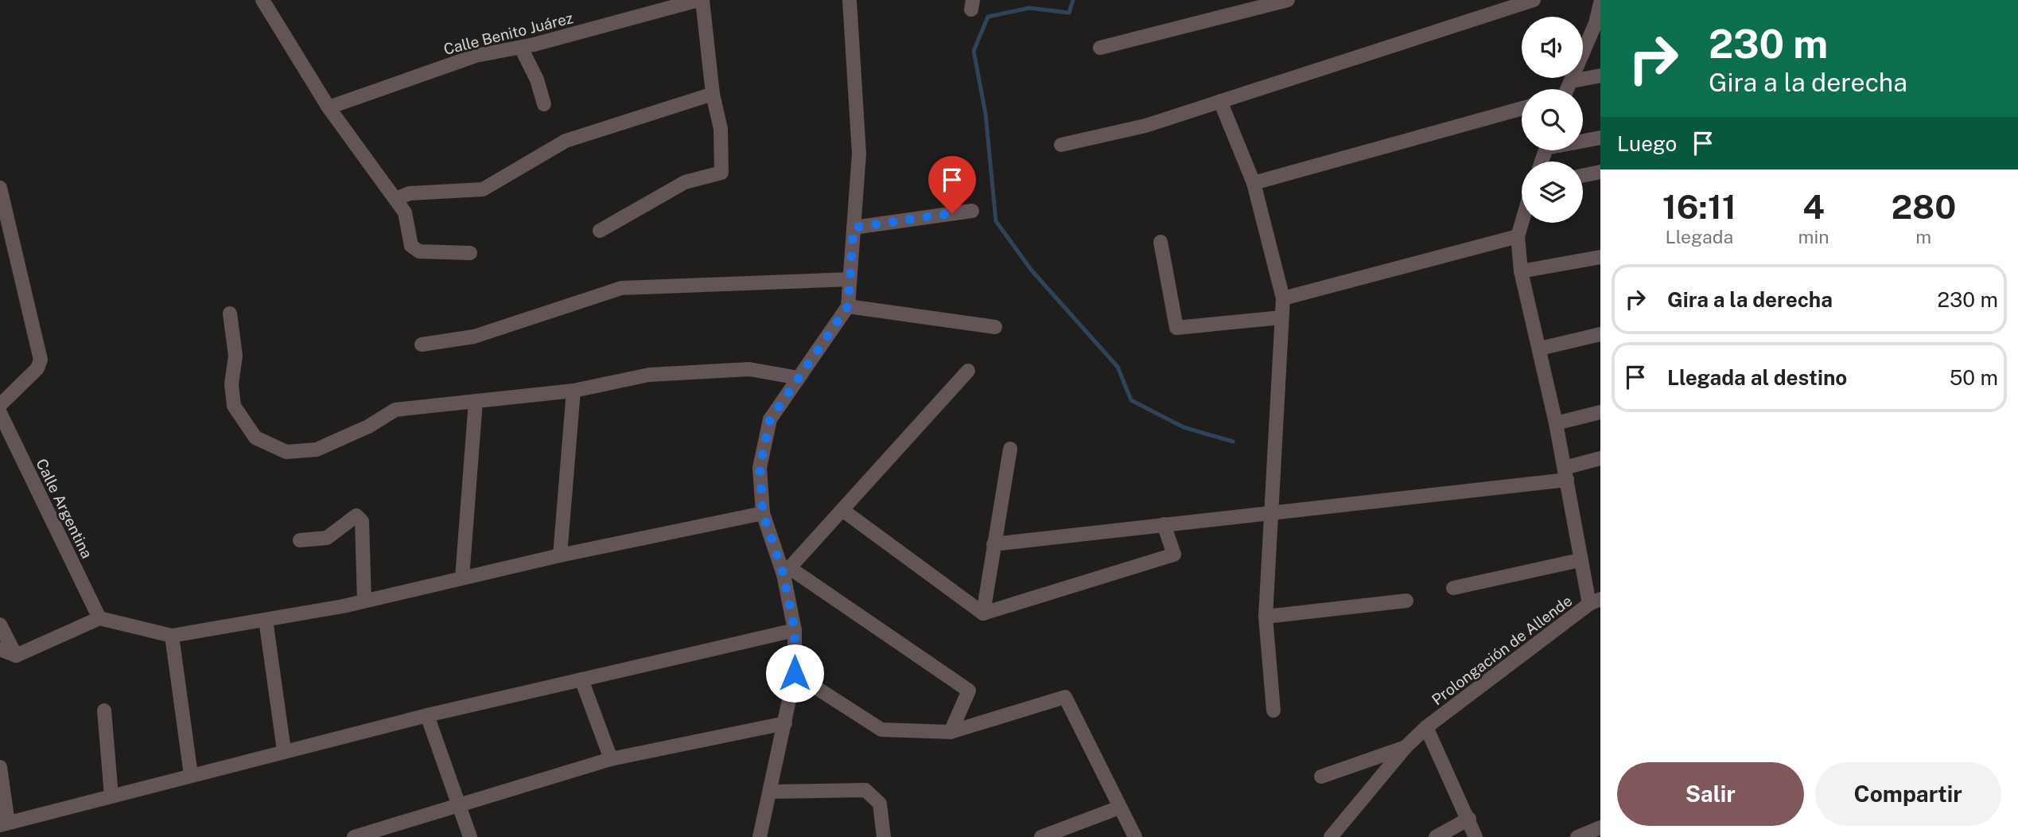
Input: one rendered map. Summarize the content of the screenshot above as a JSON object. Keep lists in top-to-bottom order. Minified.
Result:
{"streets":{"street":["Calle Benito Juárez","Calle Argentina","Prolongación de Allende"]},"page":{"turn":["230 m","Gira a la derecha"],"then":"Luego","eta":["16:11","Llegada","4","min","280","m"],"list":[{"name":"Gira a la derecha","value":"230 m"},{"name":"Llegada al destino","value":"50 m"}],"buttons":["Salir","Compartir"]}}
